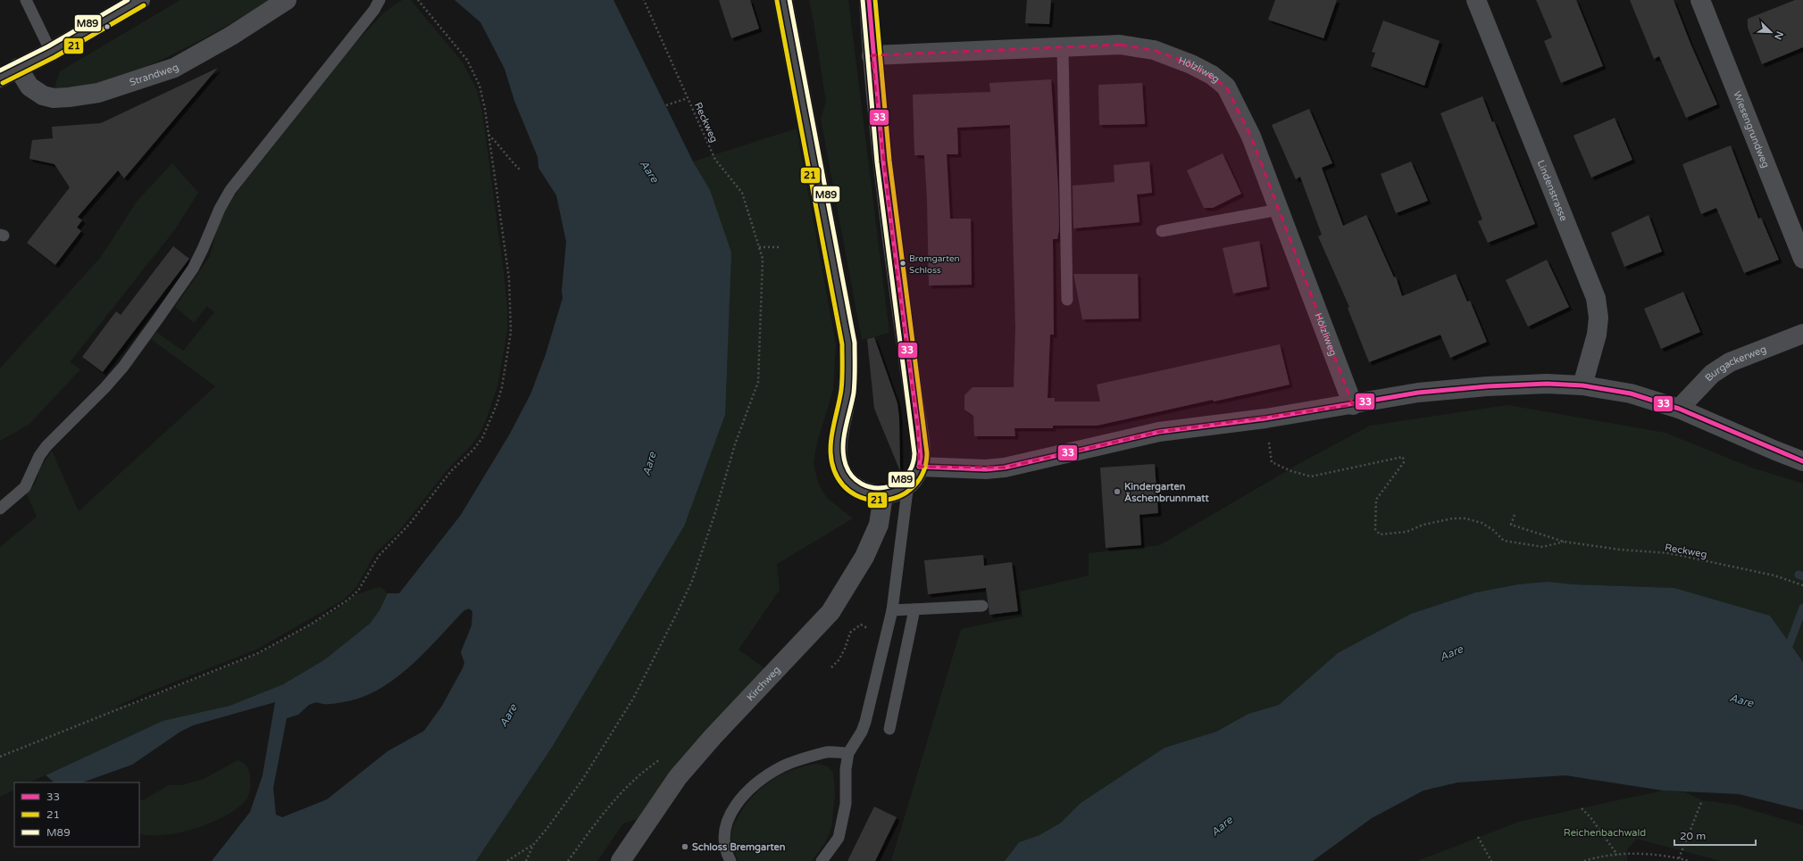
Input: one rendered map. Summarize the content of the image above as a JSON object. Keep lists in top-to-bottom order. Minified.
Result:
{"streets":{"street":["Hölzliweg","Strandweg","Wiesengrundweg","Lindenstrasse","Burgackerweg","Kirchweg"],"path":["Reckweg"]},"water":["Aare"],"parks":["Reichenbachwald"],"places":["Bremgarten Schloss","Kindergarten Äschenbrunnmatt","Schloss Bremgarten"],"lines":["transit line 33","transit line 21","transit line M89"],"legend":["33","21","M89"],"scale_bar":"20 m","north":"bottom right"}
